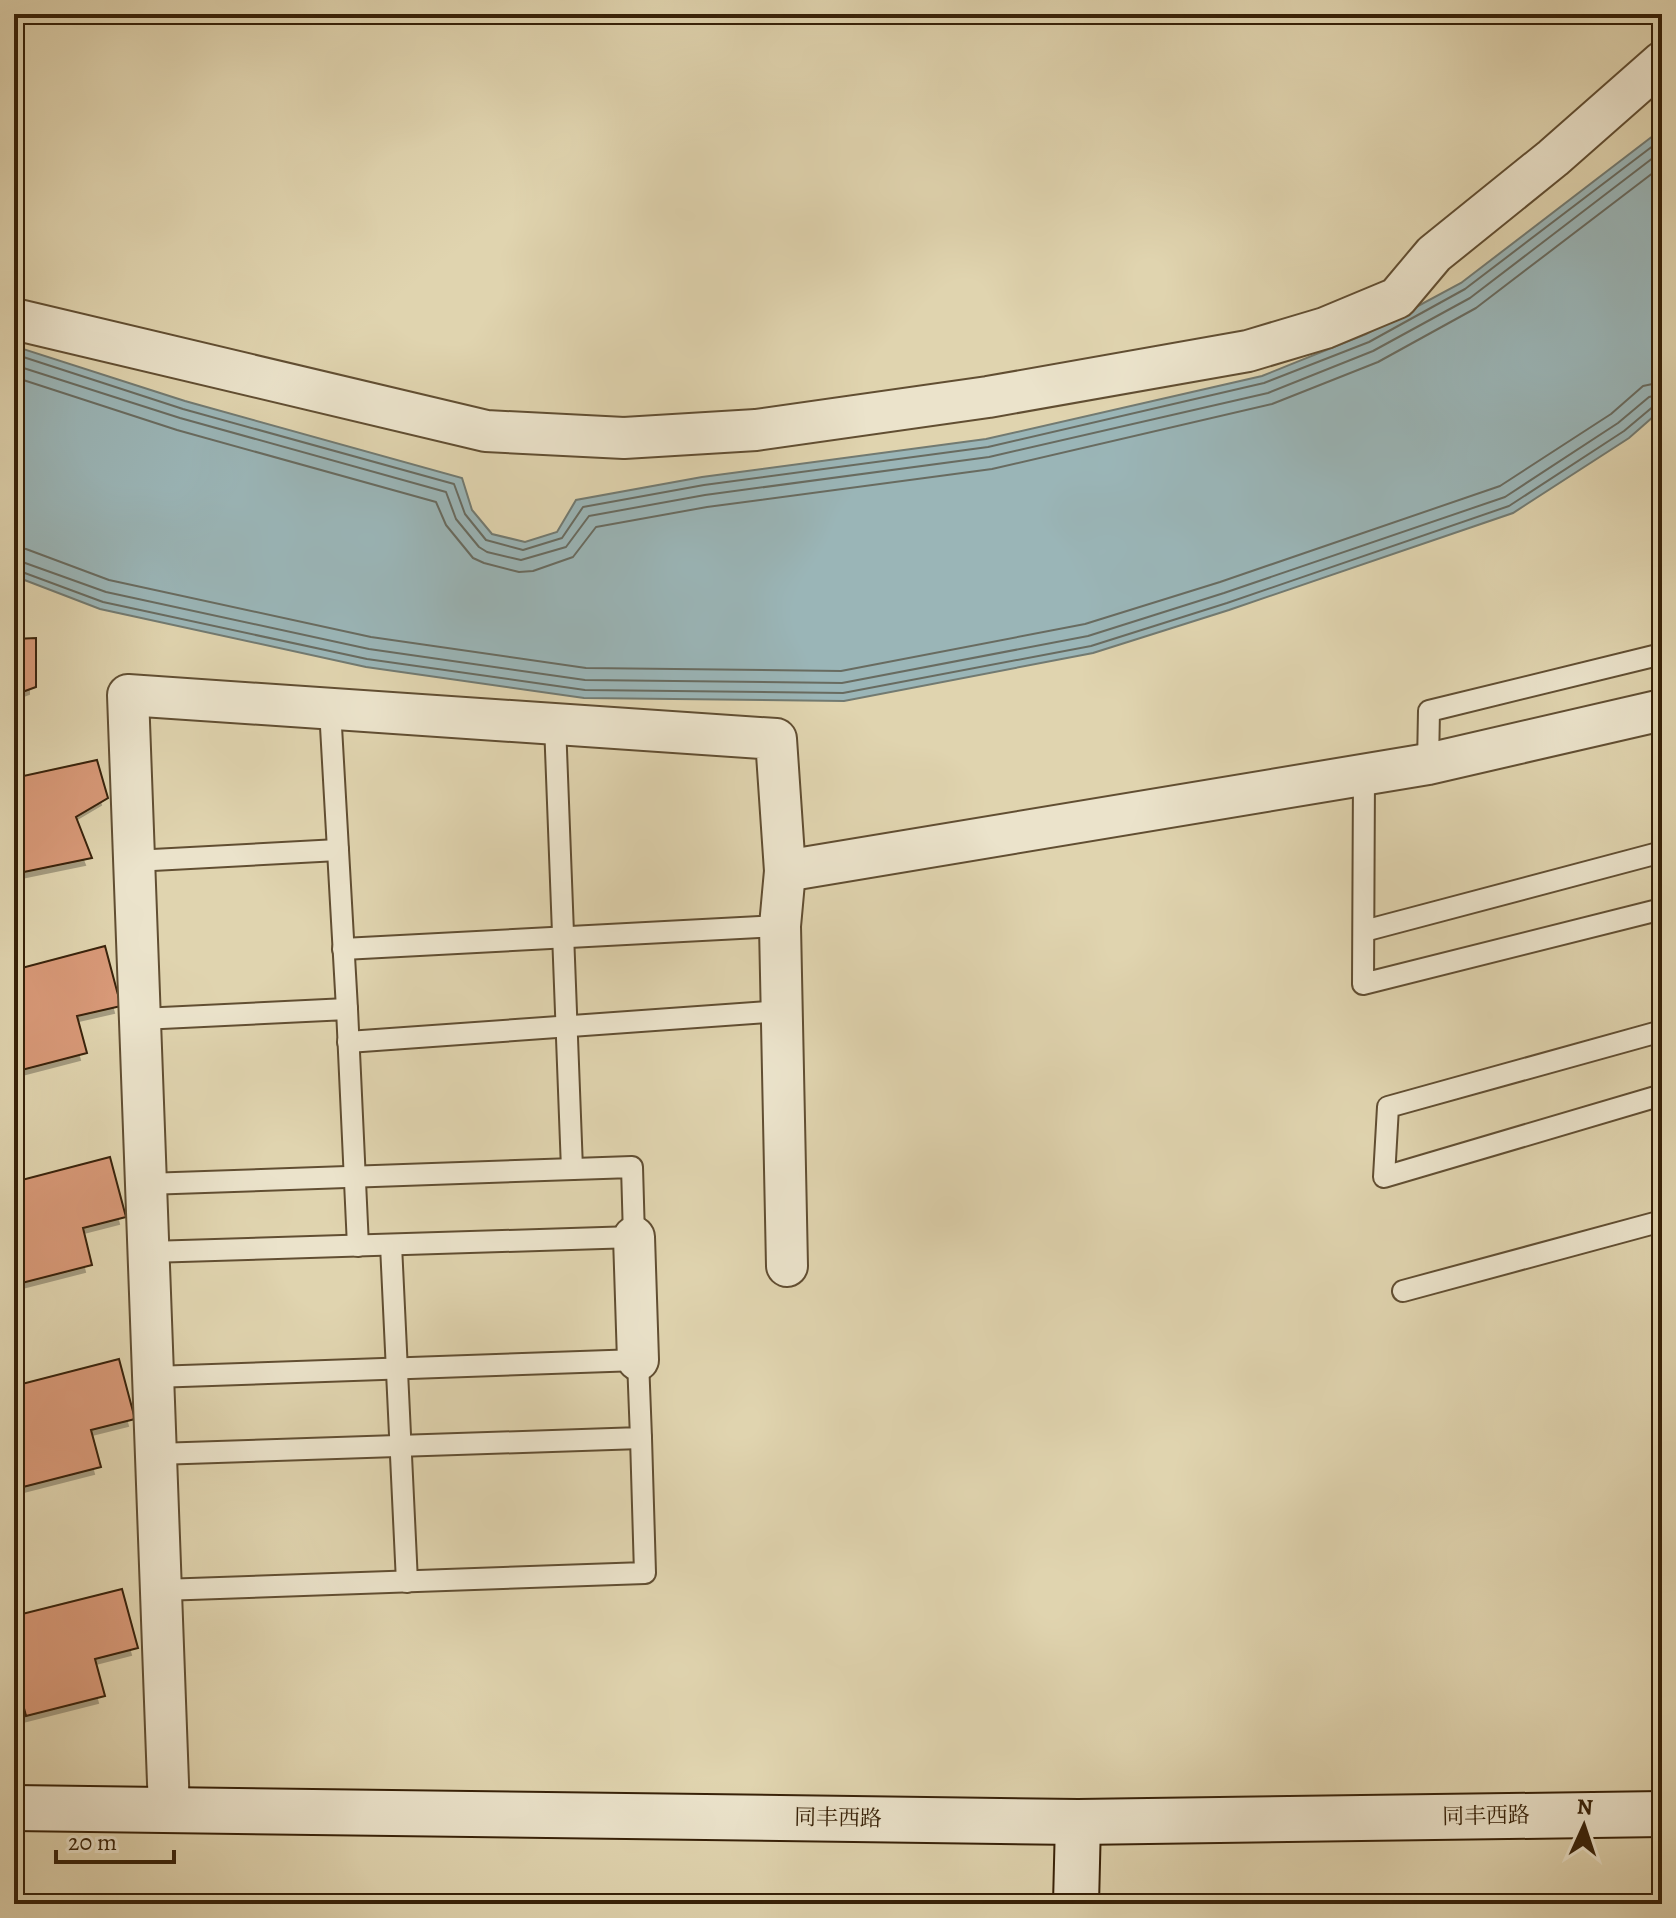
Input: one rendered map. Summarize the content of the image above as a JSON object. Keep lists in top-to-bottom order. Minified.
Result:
{"streets":{"street":["同丰西路"]},"scale_bar":"20 m","north":"top"}
